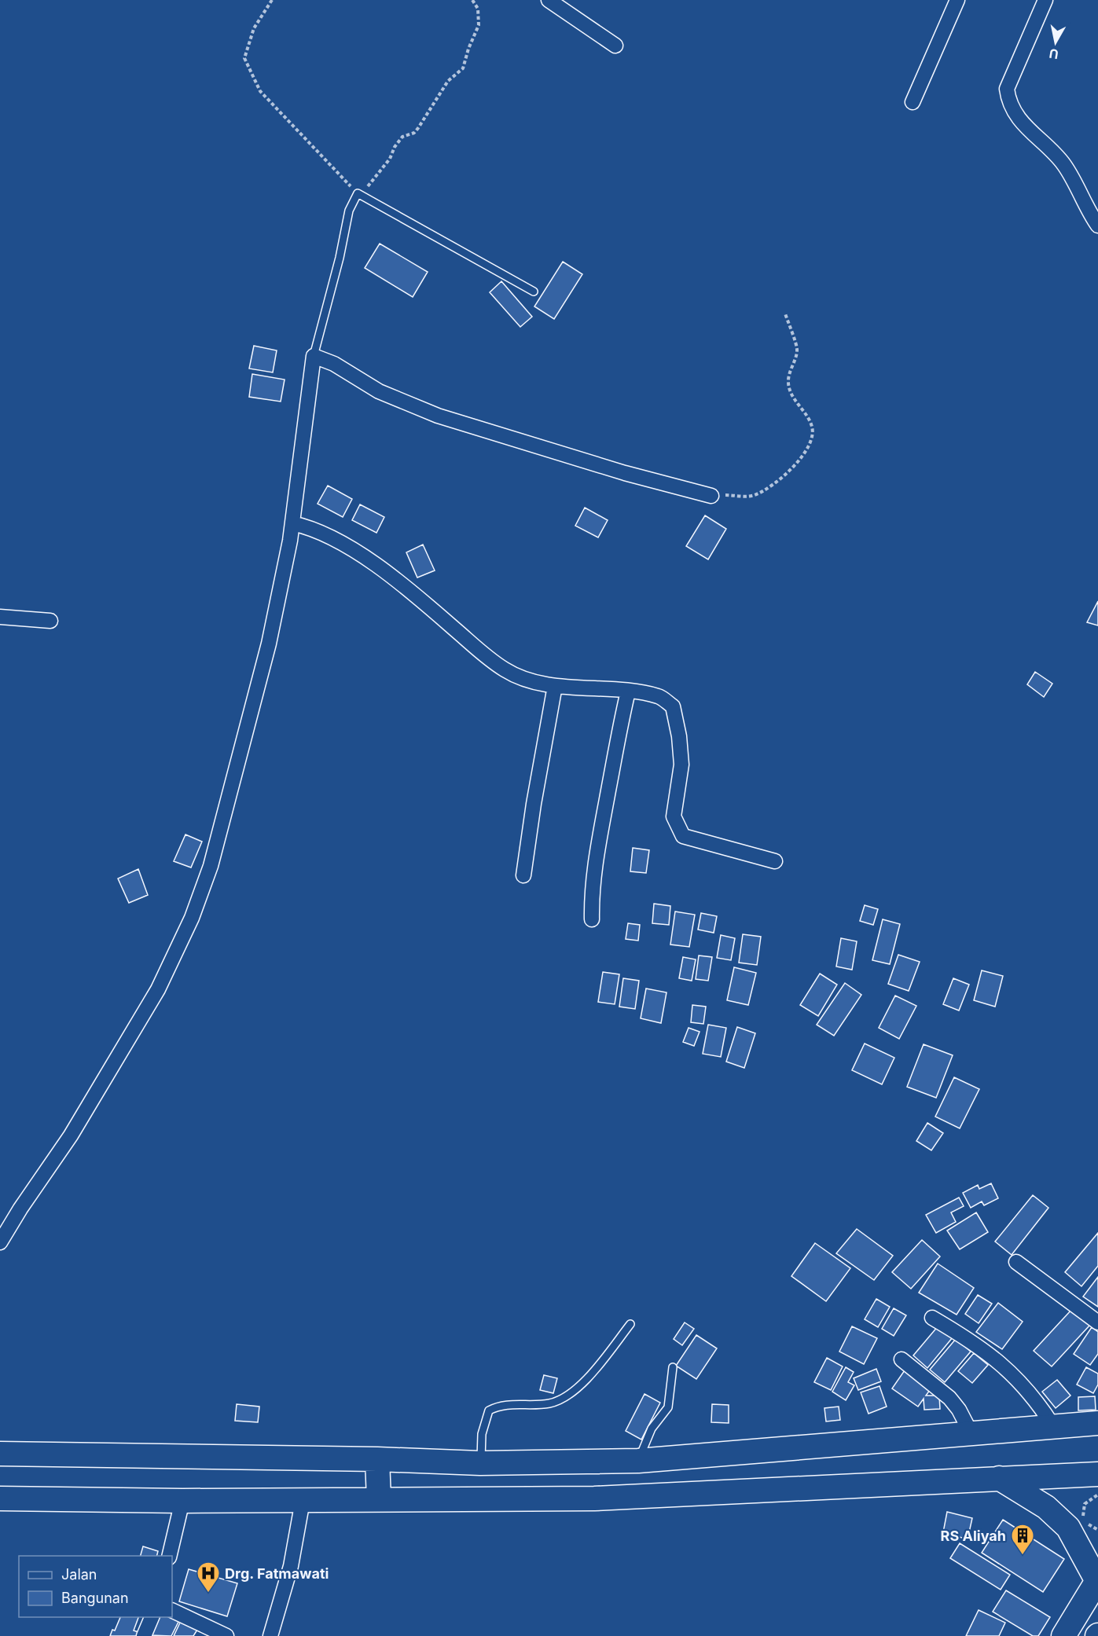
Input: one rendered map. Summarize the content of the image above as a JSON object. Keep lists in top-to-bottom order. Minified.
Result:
{"places":{"building":["RS Aliyah"],"hospital":["Drg. Fatmawati"]},"legend":["Jalan","Bangunan"],"north":"bottom"}
